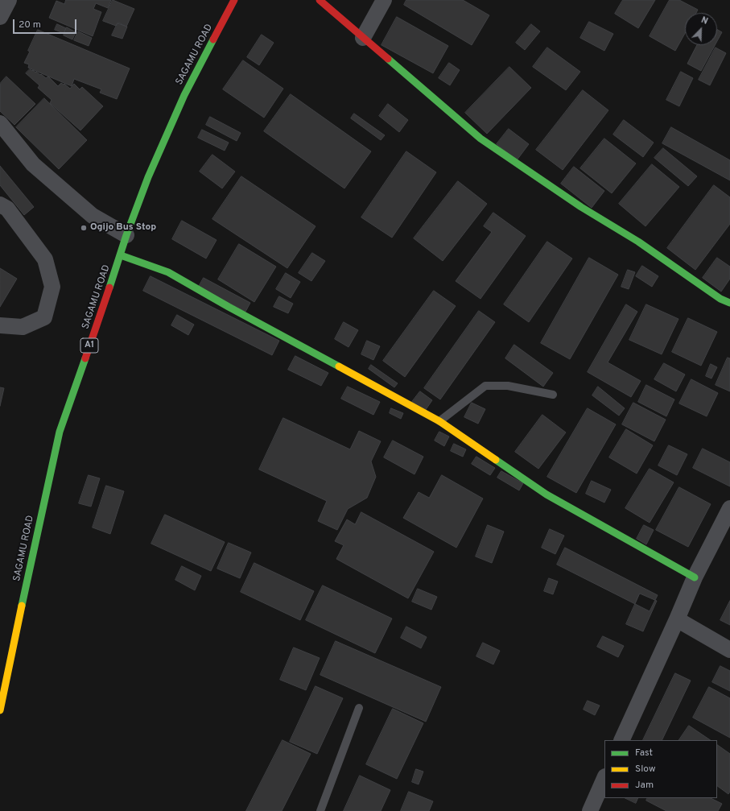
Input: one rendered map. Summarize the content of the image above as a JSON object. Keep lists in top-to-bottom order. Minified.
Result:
{"streets":{"main road":["SAGAMU ROAD","A1"]},"places":["Ogijo Bus Stop"],"legend":["Fast","Slow","Jam"],"scale_bar":"20 m","north":"top right"}
